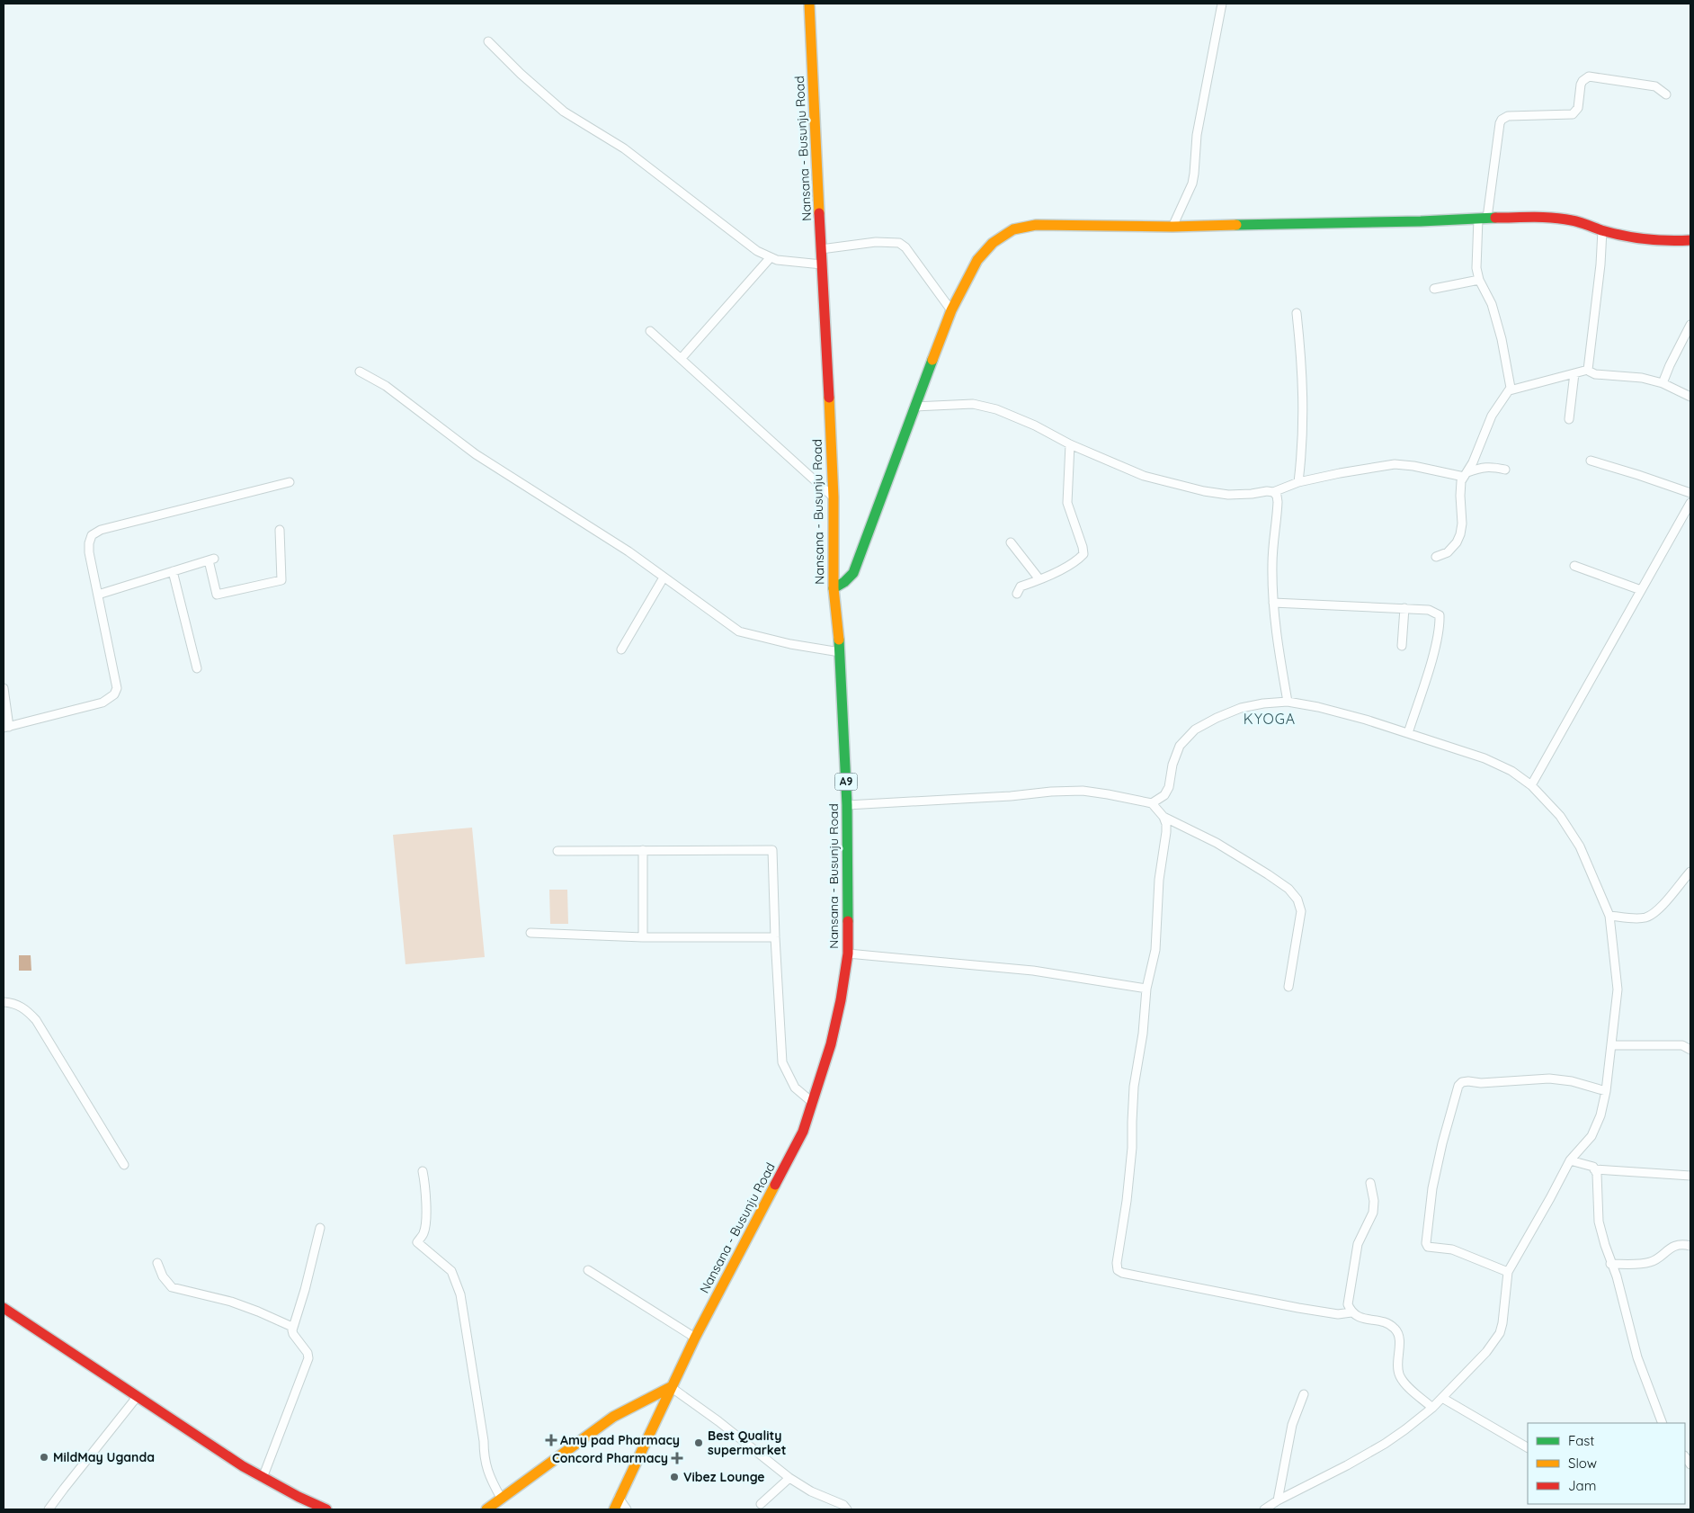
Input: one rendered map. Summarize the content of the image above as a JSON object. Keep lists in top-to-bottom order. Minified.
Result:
{"streets":{"street":["Nansana - Busunju Road","A9"]},"districts":["KYOGA"],"places":{"health":["Amy pad Pharmacy","Concord Pharmacy"],"other":["Best Quality supermarket","MildMay Uganda","Vibez Lounge"]},"legend":["Fast","Slow","Jam"]}
